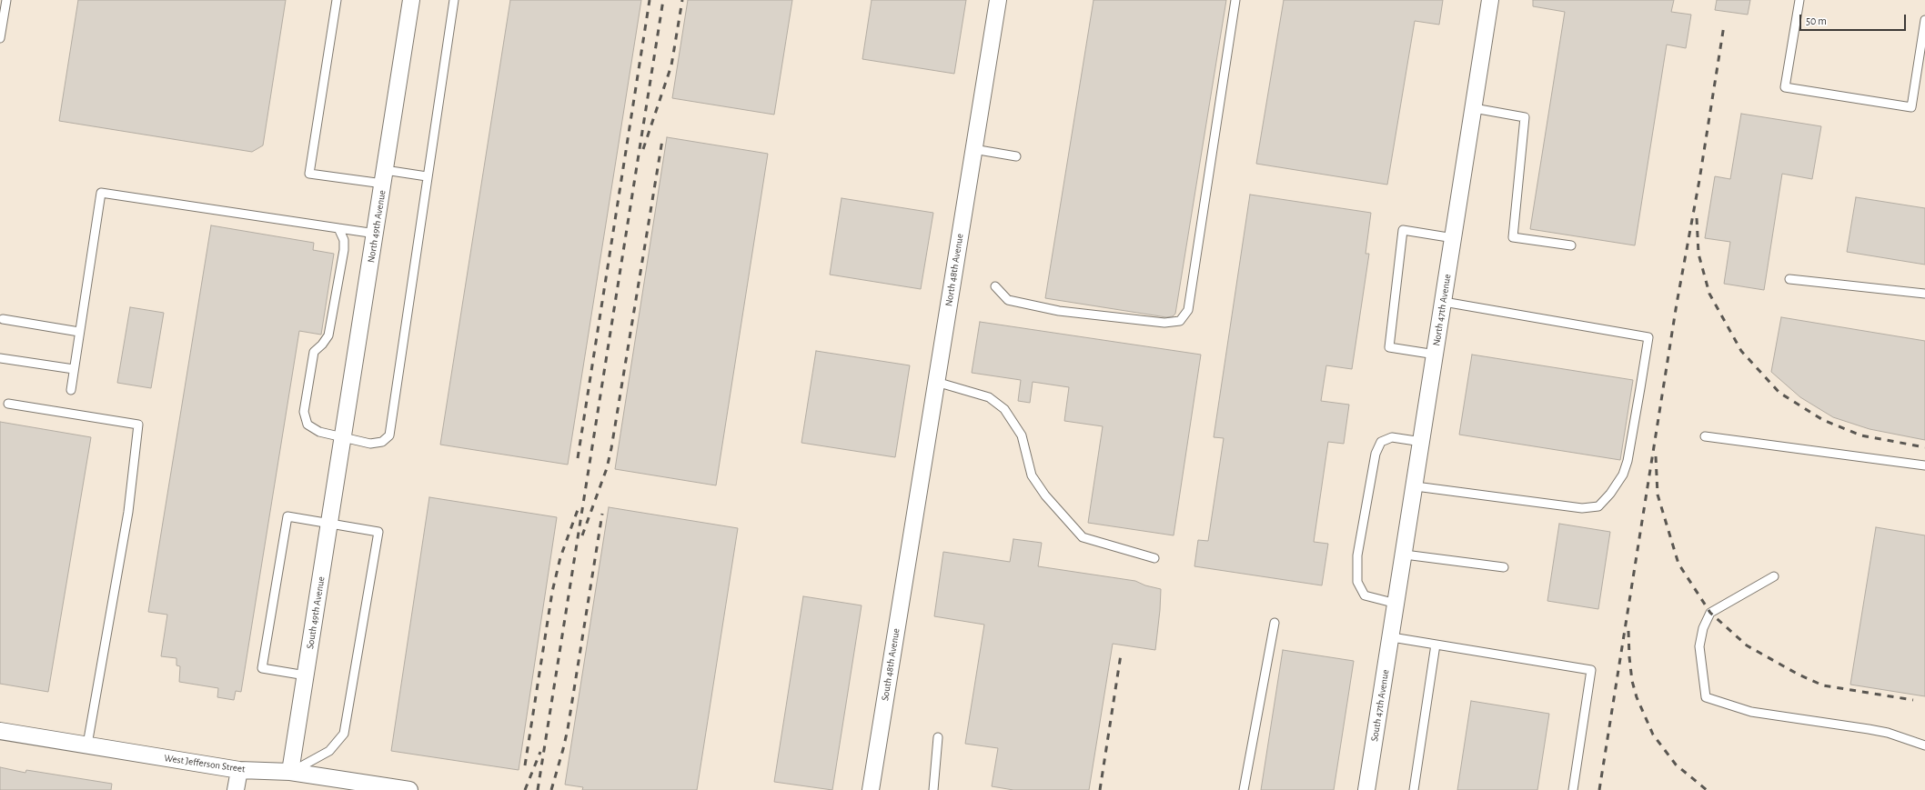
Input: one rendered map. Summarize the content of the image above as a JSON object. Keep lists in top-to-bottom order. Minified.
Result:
{"streets":{"street":["North 49th Avenue","North 48th Avenue","North 47th Avenue","South 49th Avenue","South 48th Avenue","South 47th Avenue","West Jefferson Street"]},"crossings":[["North 49th Avenue","South 49th Avenue"],["North 48th Avenue","South 48th Avenue"],["North 47th Avenue","South 47th Avenue"],["South 49th Avenue","West Jefferson Street"]],"scale_bar":"50 m"}
